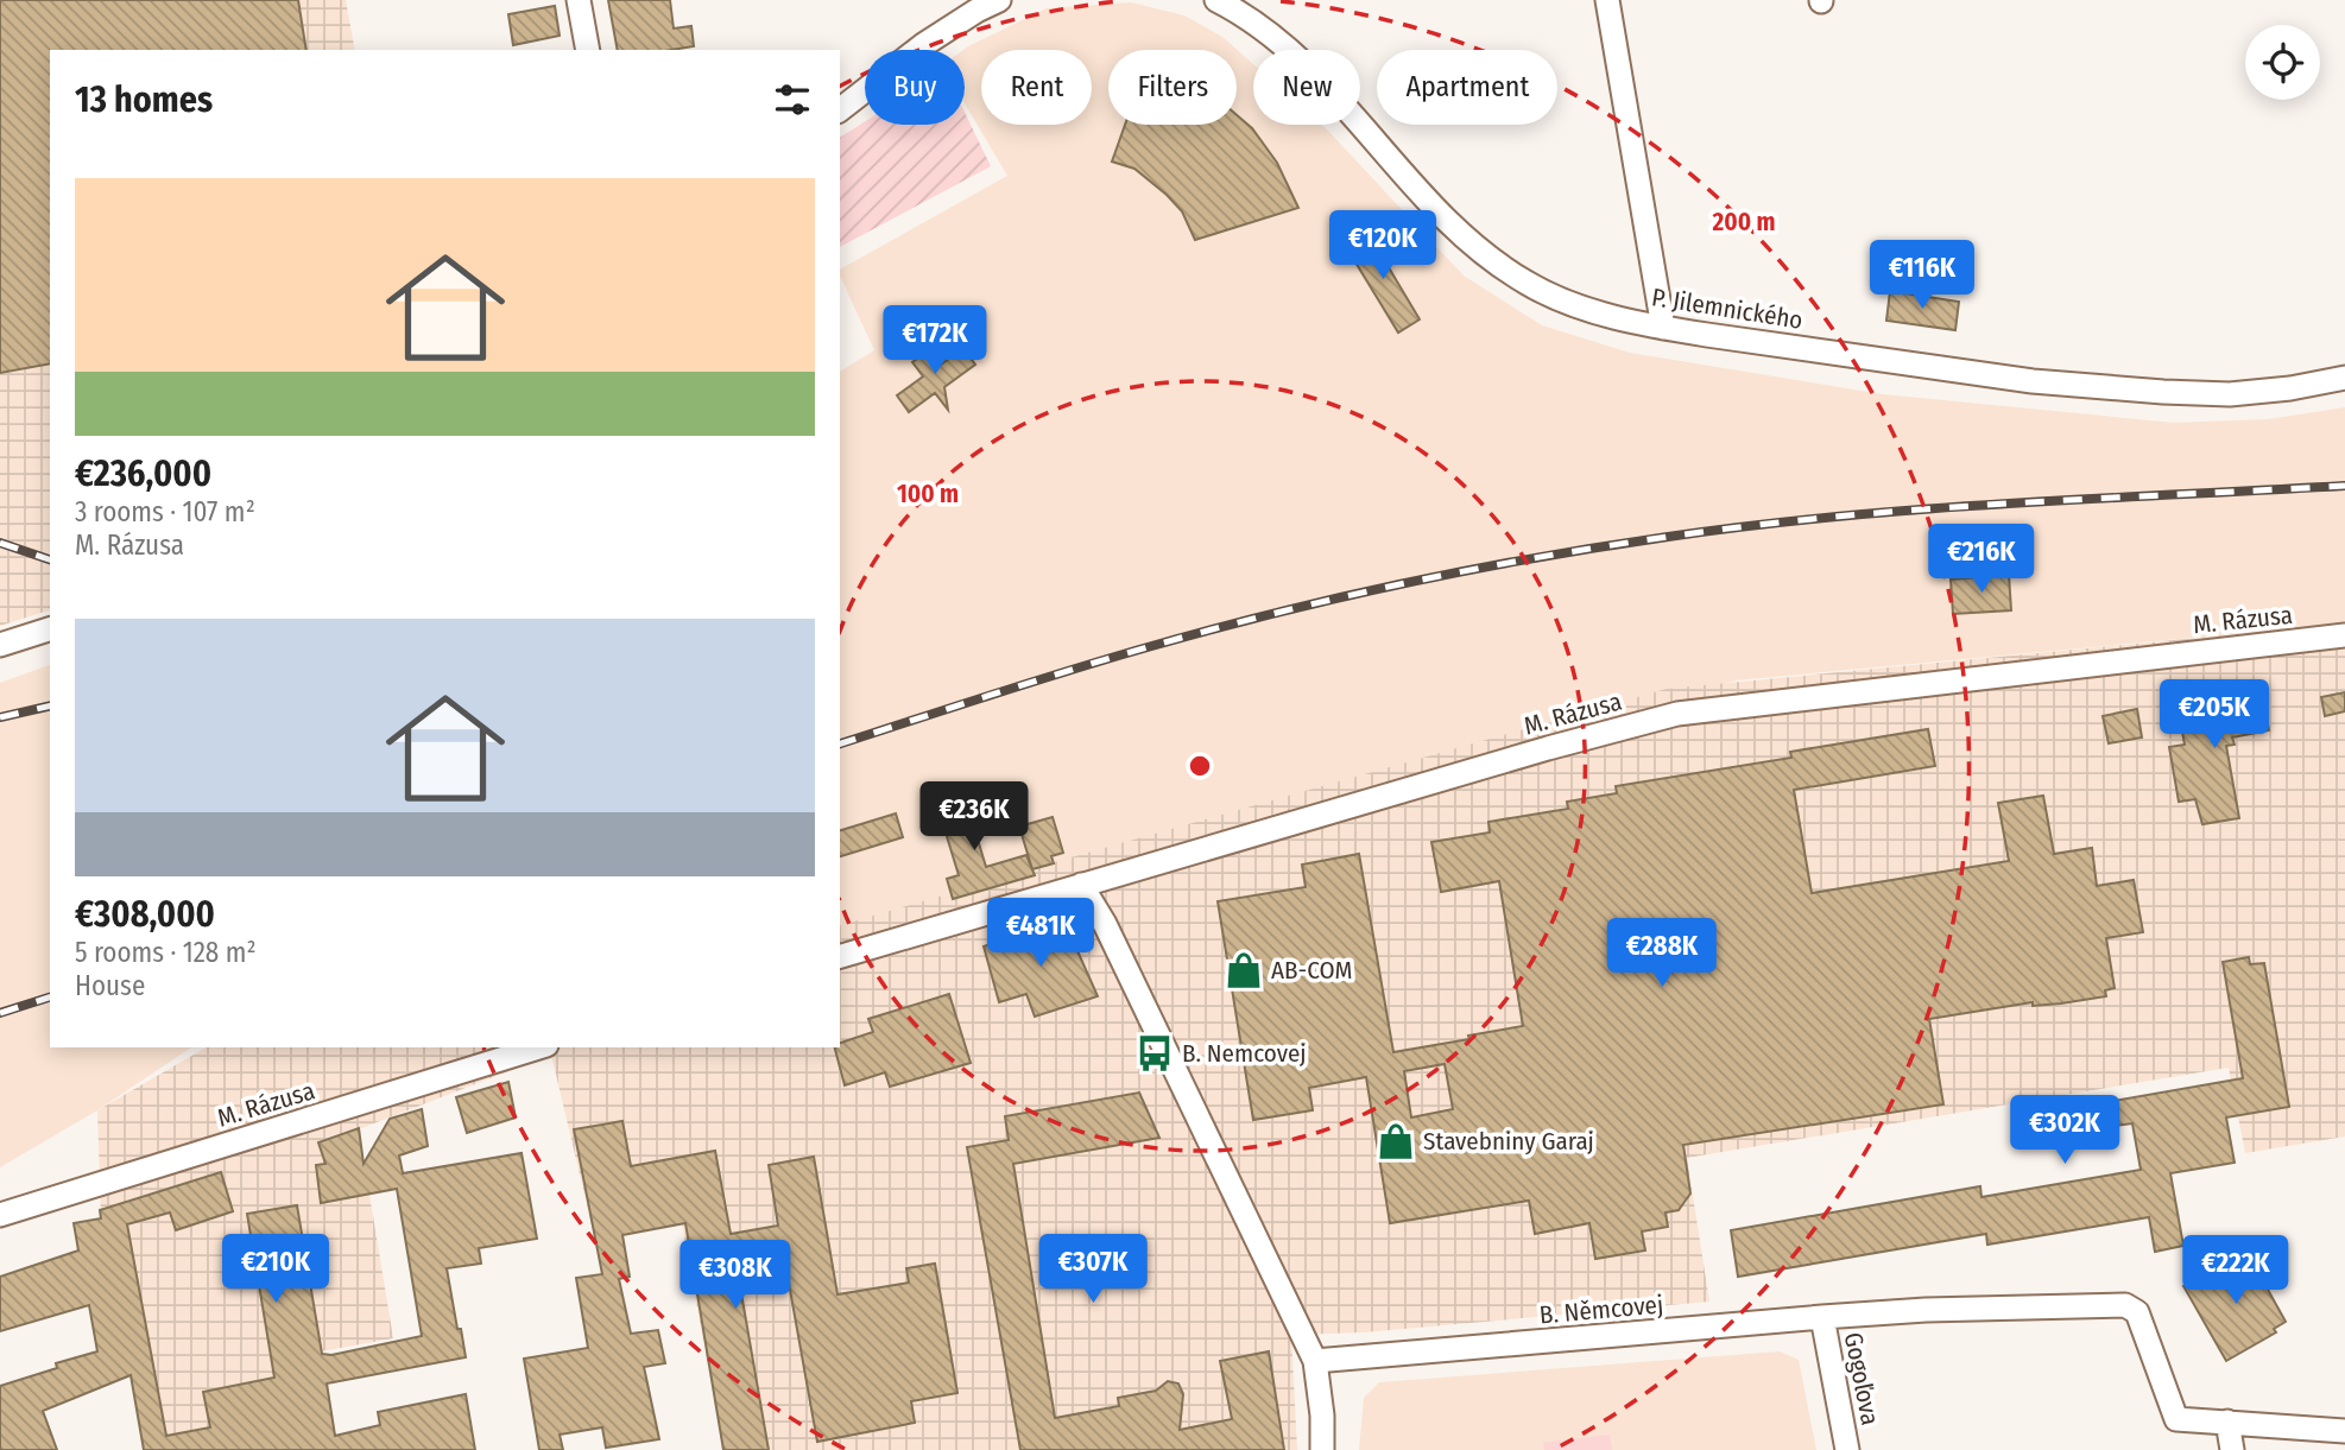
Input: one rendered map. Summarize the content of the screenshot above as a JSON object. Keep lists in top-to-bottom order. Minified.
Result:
{"streets":{"street":["P. Jilemnického","M. Rázusa","B. Němcovej","Gogoľova"]},"crossings":[["B. Němcovej","Gogoľova"]],"places":{"shop":["AB-COM","Stavebniny Garaj"],"bus stop":["B. Nemcovej"]},"page":{"chip":["Buy","Rent","Filters","New","Apartment"],"heading":"13 homes","list":[{"name":"€236,000","note":"3 rooms · 107 m² · M. Rázusa"},{"name":"€308,000","note":"5 rooms · 128 m² · House"}],"price":["€120K","€116K","€172K","€216K","€205K","€236K","€481K","€288K","€302K","€210K","€307K","€222K","€308K"]},"rings":["200 m","100 m"]}
